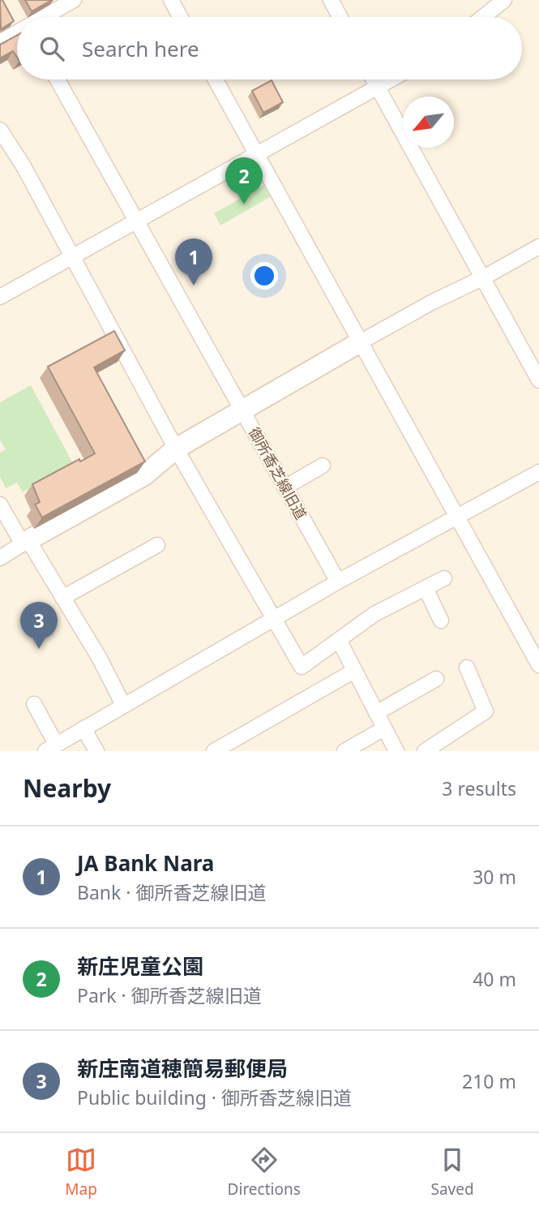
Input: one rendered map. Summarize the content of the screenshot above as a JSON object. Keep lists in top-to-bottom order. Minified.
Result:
{"streets":{"street":["御所香芝線旧道"]},"north":"bottom left","page":{"search":"Search here","pins":["2","1","3"],"heading":["Nearby","3 results"],"list":[{"mark":"1","name":"JA Bank Nara","note":"Bank · 御所香芝線旧道","value":"30 m"},{"mark":"2","name":"新庄児童公園","note":"Park · 御所香芝線旧道","value":"40 m"},{"mark":"3","name":"新庄南道穂簡易郵便局","note":"Public building · 御所香芝線旧道","value":"210 m"}],"nav":["Map","Directions","Saved"]}}
